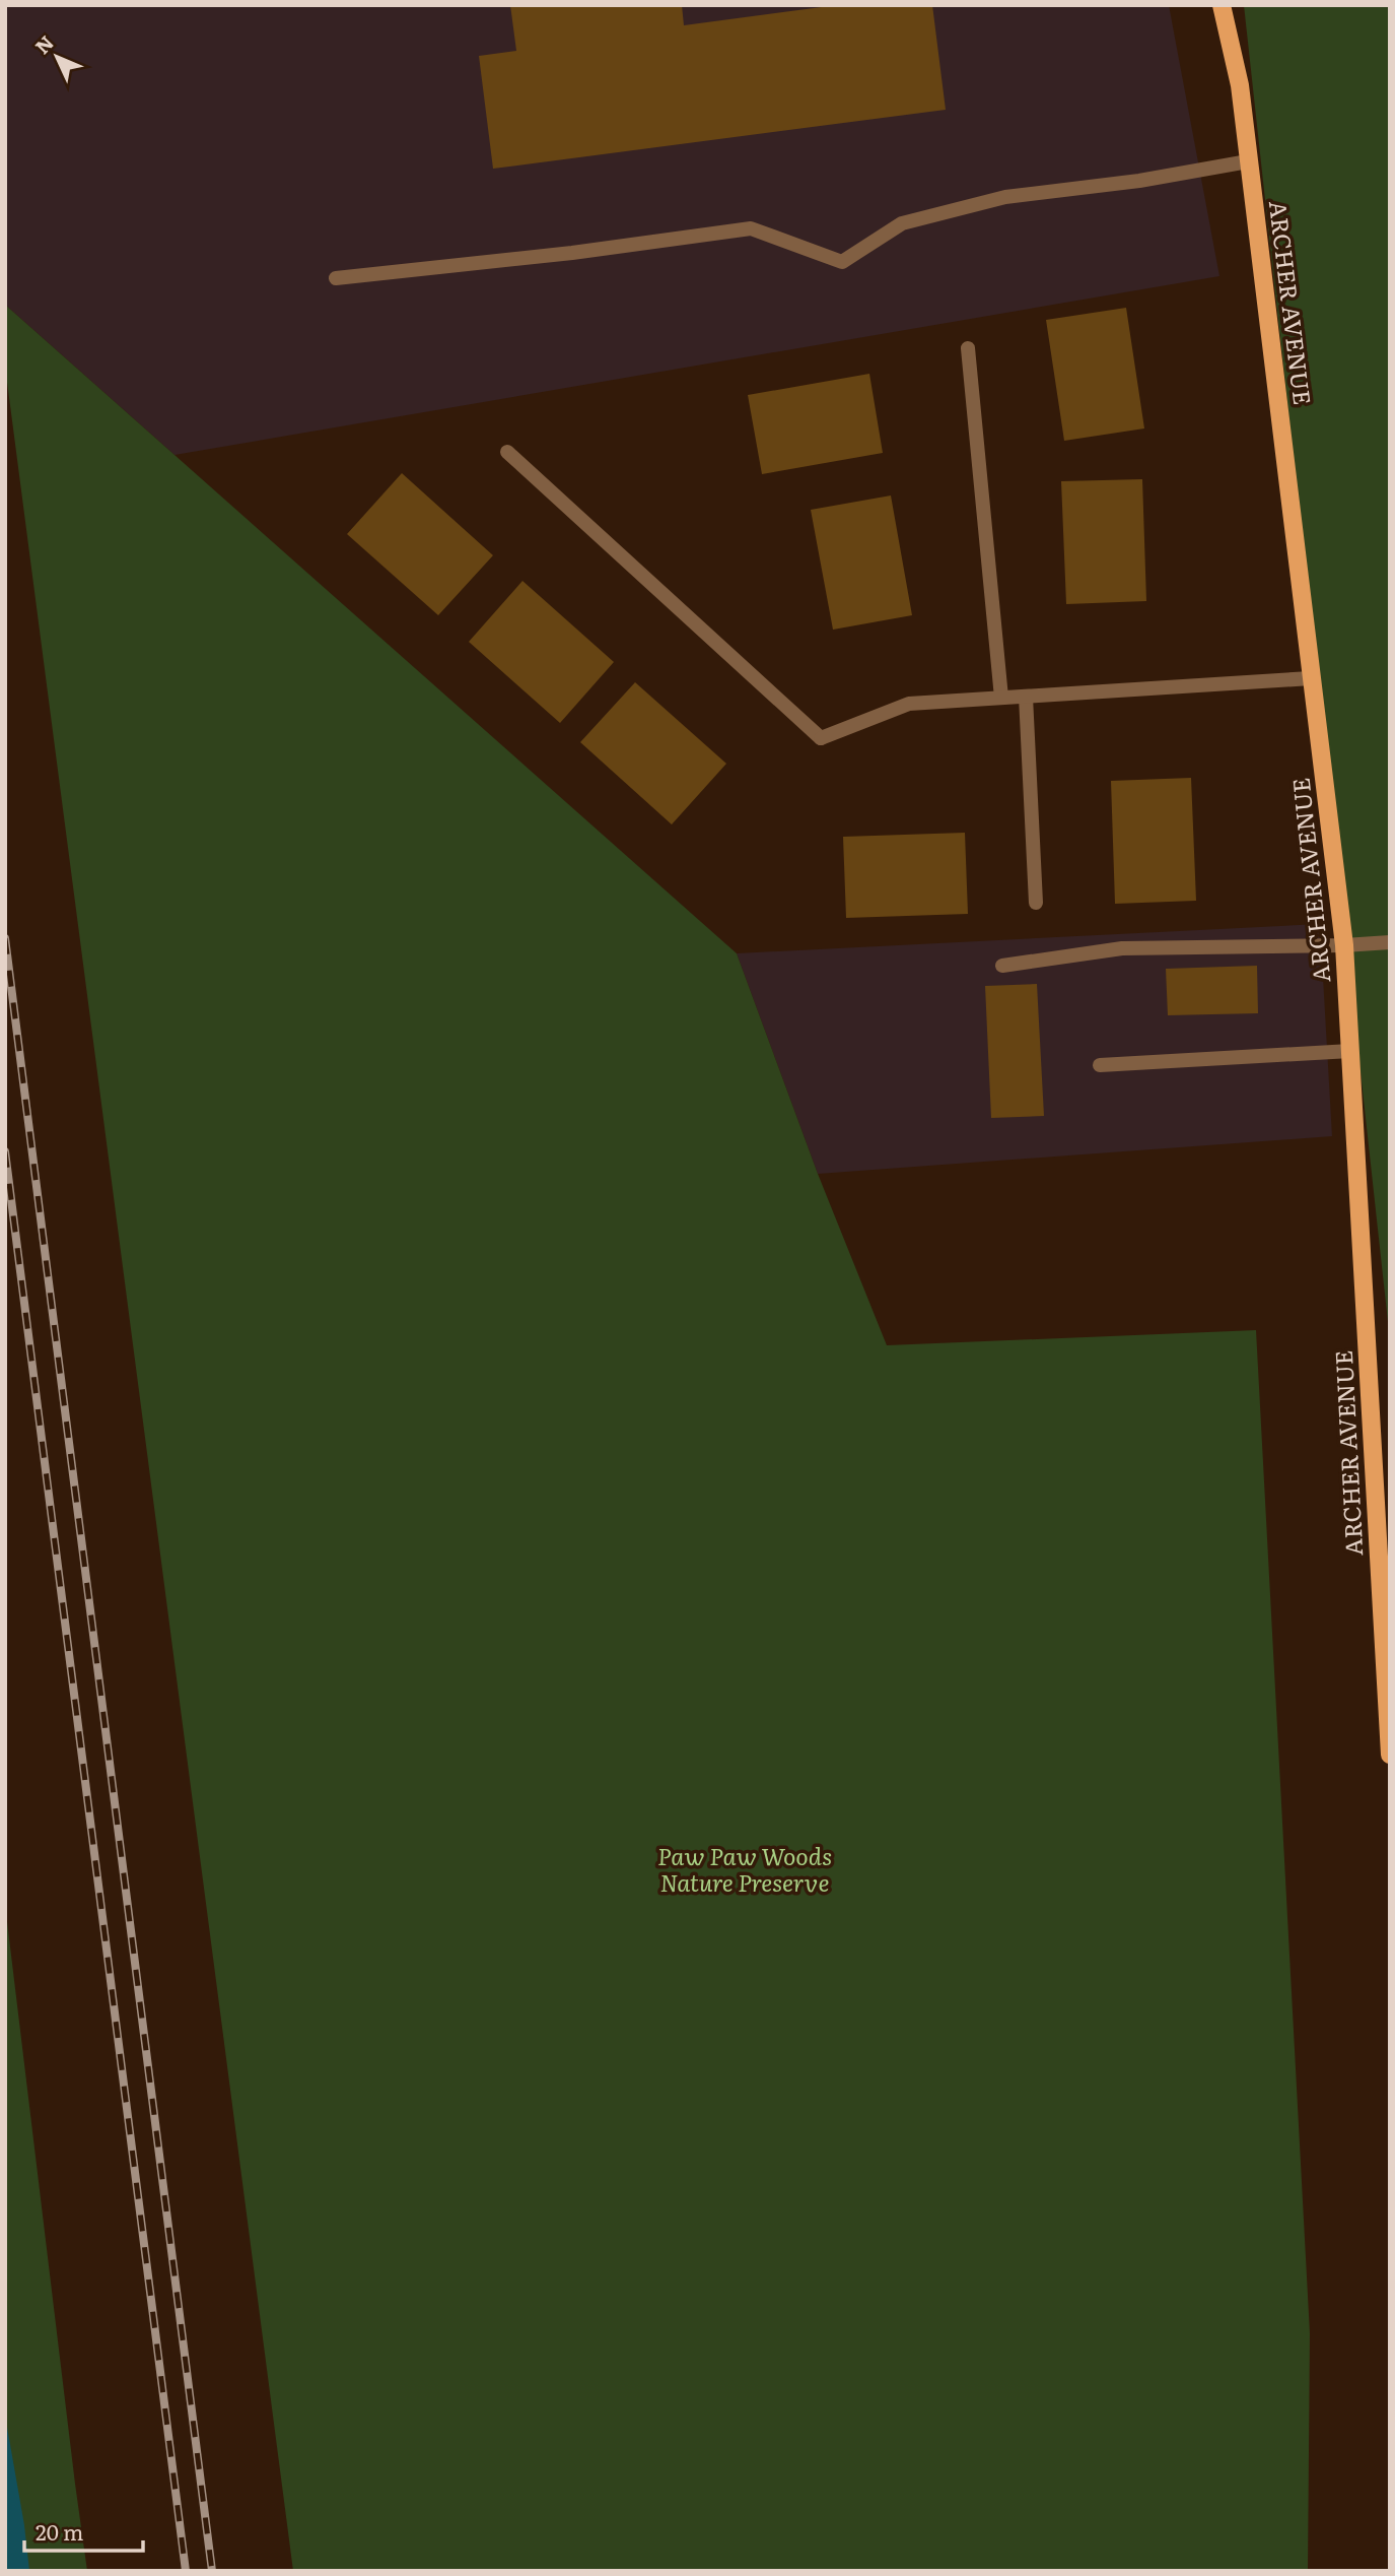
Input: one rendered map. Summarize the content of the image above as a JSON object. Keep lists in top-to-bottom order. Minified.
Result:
{"streets":{"main road":["ARCHER AVENUE"]},"parks":["Paw Paw Woods Nature Preserve"],"scale_bar":"20 m","north":"top left"}
